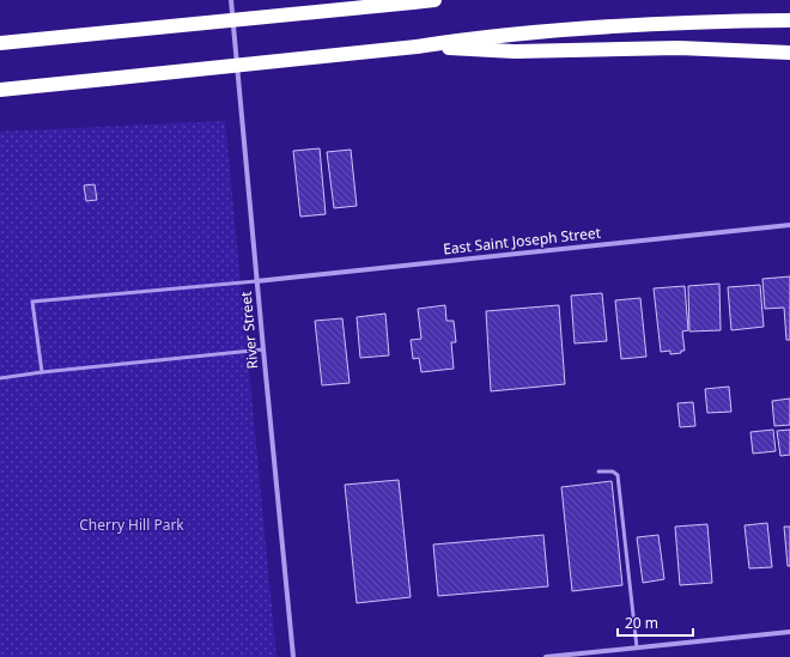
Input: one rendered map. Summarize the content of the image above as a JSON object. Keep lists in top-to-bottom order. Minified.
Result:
{"streets":{"street":["East Saint Joseph Street","River Street"]},"crossings":[["East Saint Joseph Street","River Street"]],"parks":["Cherry Hill Park"],"scale_bar":"20 m"}
